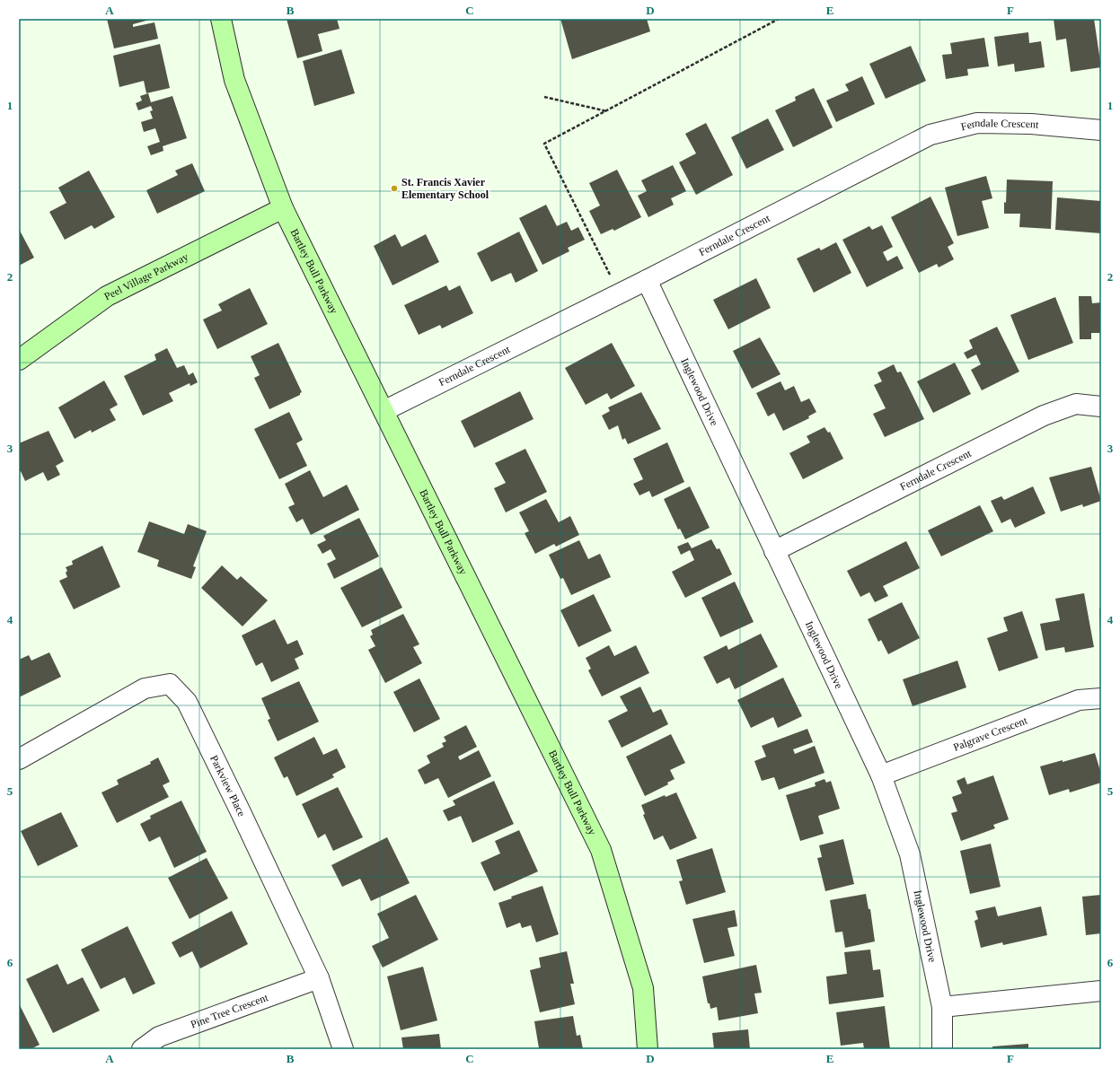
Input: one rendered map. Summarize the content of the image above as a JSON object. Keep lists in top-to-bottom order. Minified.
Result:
{"streets":{"street":["Ferndale Crescent","Bartley Bull Parkway","Peel Village Parkway","Inglewood Drive","Palgrave Crescent","Parkview Place","Pine Tree Crescent"]},"crossings":[["Ferndale Crescent","Bartley Bull Parkway"],["Ferndale Crescent","Inglewood Drive"],["Bartley Bull Parkway","Peel Village Parkway"],["Inglewood Drive","Palgrave Crescent"],["Parkview Place","Pine Tree Crescent"]],"places":["St. Francis Xavier Elementary School"],"grid":{"columns":["A","B","C","D","E","F"],"rows":["1","2","3","4","5","6"]}}
